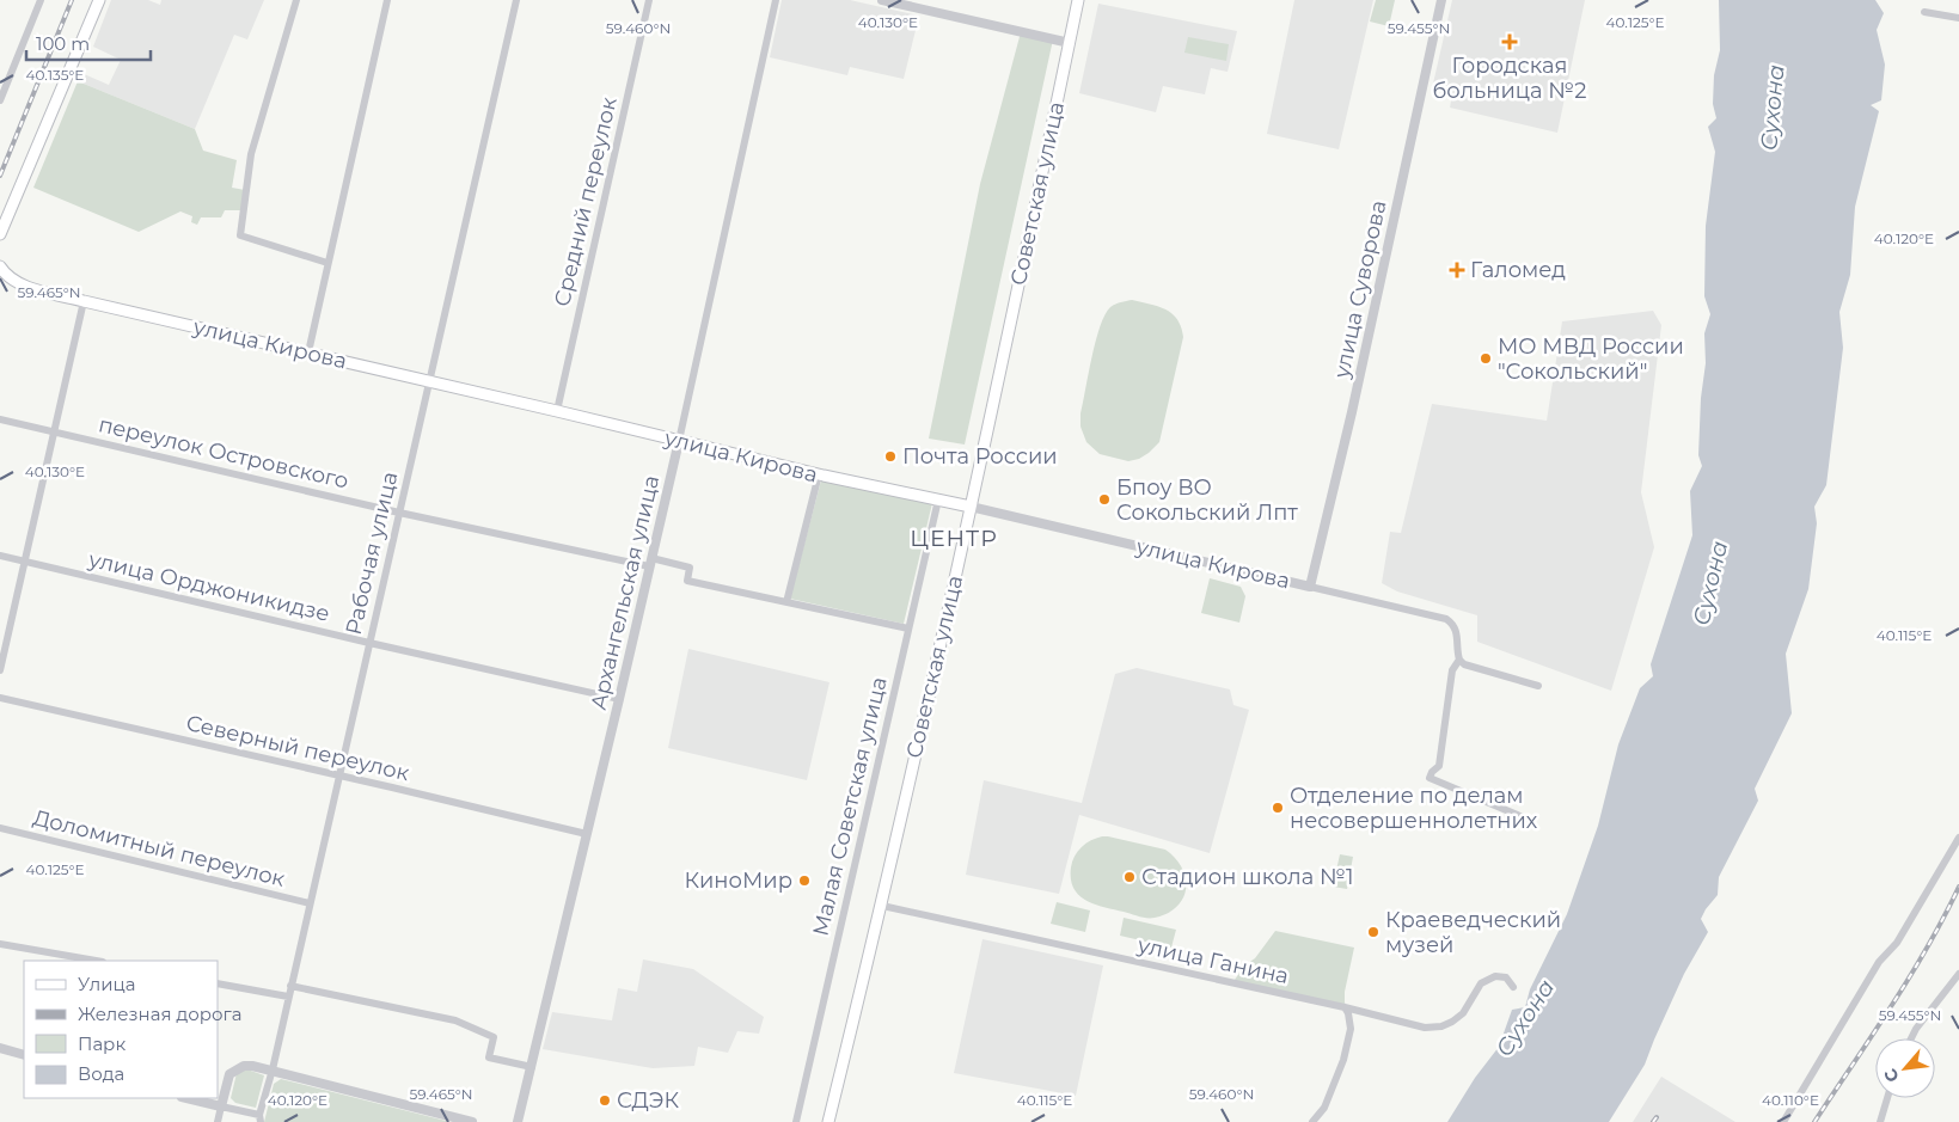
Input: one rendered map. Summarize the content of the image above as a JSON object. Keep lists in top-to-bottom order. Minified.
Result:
{"streets":{"main road":["Советская улица","улица Кирова"],"street":["Средний переулок","улица Суворова","переулок Островского","Рабочая улица","улица Орджоникидзе","Архангельская улица","Северный переулок","Малая Советская улица","Доломитный переулок","улица Ганина"]},"crossings":[["Советская улица","улица Кирова"],["Советская улица","улица Ганина"],["Средний переулок","улица Кирова"],["улица Суворова","улица Кирова"],["улица Кирова","Рабочая улица"],["улица Кирова","Архангельская улица"],["улица Кирова","Малая Советская улица"],["переулок Островского","Рабочая улица"],["переулок Островского","Архангельская улица"],["переулок Островского","Малая Советская улица"],["Рабочая улица","улица Орджоникидзе"],["Рабочая улица","Северный переулок"],["Рабочая улица","Доломитный переулок"],["улица Орджоникидзе","Архангельская улица"],["Архангельская улица","Северный переулок"]],"districts":["ЦЕНТР"],"water":["Сухона"],"places":{"health":["Городская больница №2","Галомед"],"other":["МО МВД России \"Сокольский\"","Почта России","Бпоу ВО Сокольский Лпт","Отделение по делам несовершеннолетних","Стадион школа №1","КиноМир","Краеведческий музей","СДЭК"]},"legend":["Улица","Железная дорога","Парк","Вода"],"scale_bar":"100 m","north":"bottom left","coordinates":["40.130°E","40.125°E","59.460°N","59.455°N","40.135°E","40.120°E","59.465°N","40.115°E","40.110°E"]}
